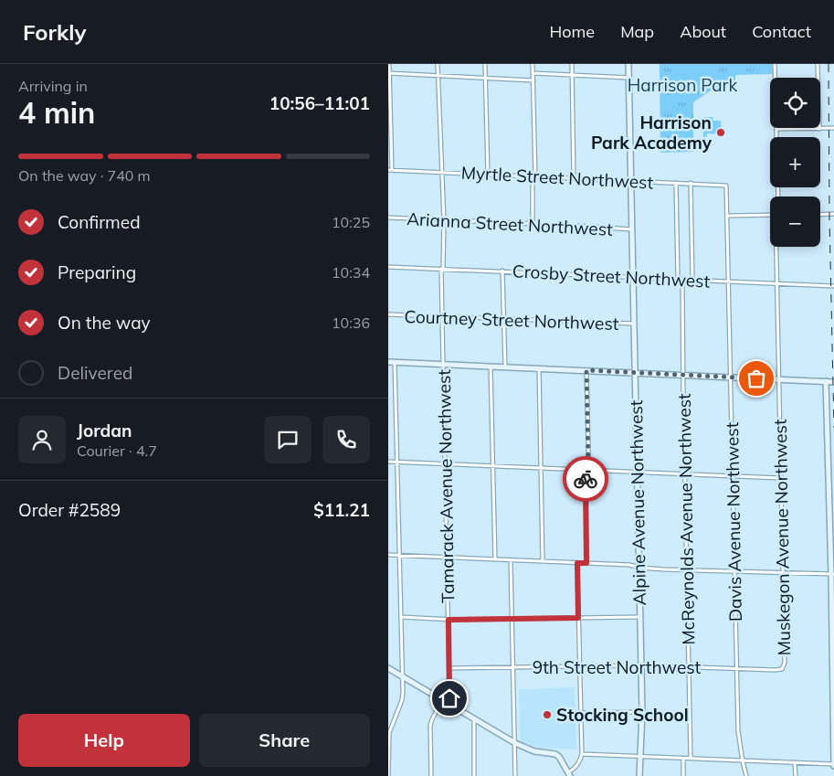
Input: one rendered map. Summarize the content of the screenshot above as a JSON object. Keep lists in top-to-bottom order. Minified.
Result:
{"streets":{"main road":["Alpine Avenue Northwest"],"street":["Myrtle Street Northwest","Arianna Street Northwest","Crosby Street Northwest","Courtney Street Northwest","Tamarack Avenue Northwest","McReynolds Avenue Northwest","Davis Avenue Northwest","Muskegon Avenue Northwest","9th Street Northwest"]},"crossings":[["Myrtle Street Northwest","Tamarack Avenue Northwest"],["Myrtle Street Northwest","Alpine Avenue Northwest"],["Myrtle Street Northwest","Davis Avenue Northwest"],["Arianna Street Northwest","Tamarack Avenue Northwest"],["Arianna Street Northwest","Alpine Avenue Northwest"],["Crosby Street Northwest","Tamarack Avenue Northwest"],["Crosby Street Northwest","Alpine Avenue Northwest"],["Crosby Street Northwest","McReynolds Avenue Northwest"],["Crosby Street Northwest","Davis Avenue Northwest"],["Crosby Street Northwest","Muskegon Avenue Northwest"],["Courtney Street Northwest","Tamarack Avenue Northwest"],["Courtney Street Northwest","Alpine Avenue Northwest"],["Tamarack Avenue Northwest","9th Street Northwest"],["Alpine Avenue Northwest","9th Street Northwest"],["McReynolds Avenue Northwest","9th Street Northwest"],["Davis Avenue Northwest","9th Street Northwest"],["Muskegon Avenue Northwest","9th Street Northwest"]],"parks":["Harrison Park"],"places":["Harrison Park Academy","Stocking School"],"page":{"header":"Forkly","nav":["Home","Map","About","Contact"],"heading":["4 min","Arriving in","10:56–11:01"],"panel":["Jordan","Courier · 4.7","Order #2589","$11.21"],"map_buttons":["+","−"],"bar":"On the way · 740 m","list":[["Confirmed","10:25"],["Preparing","10:34"],["On the way","10:36"],"Delivered"],"buttons":["Help","Share"]}}
